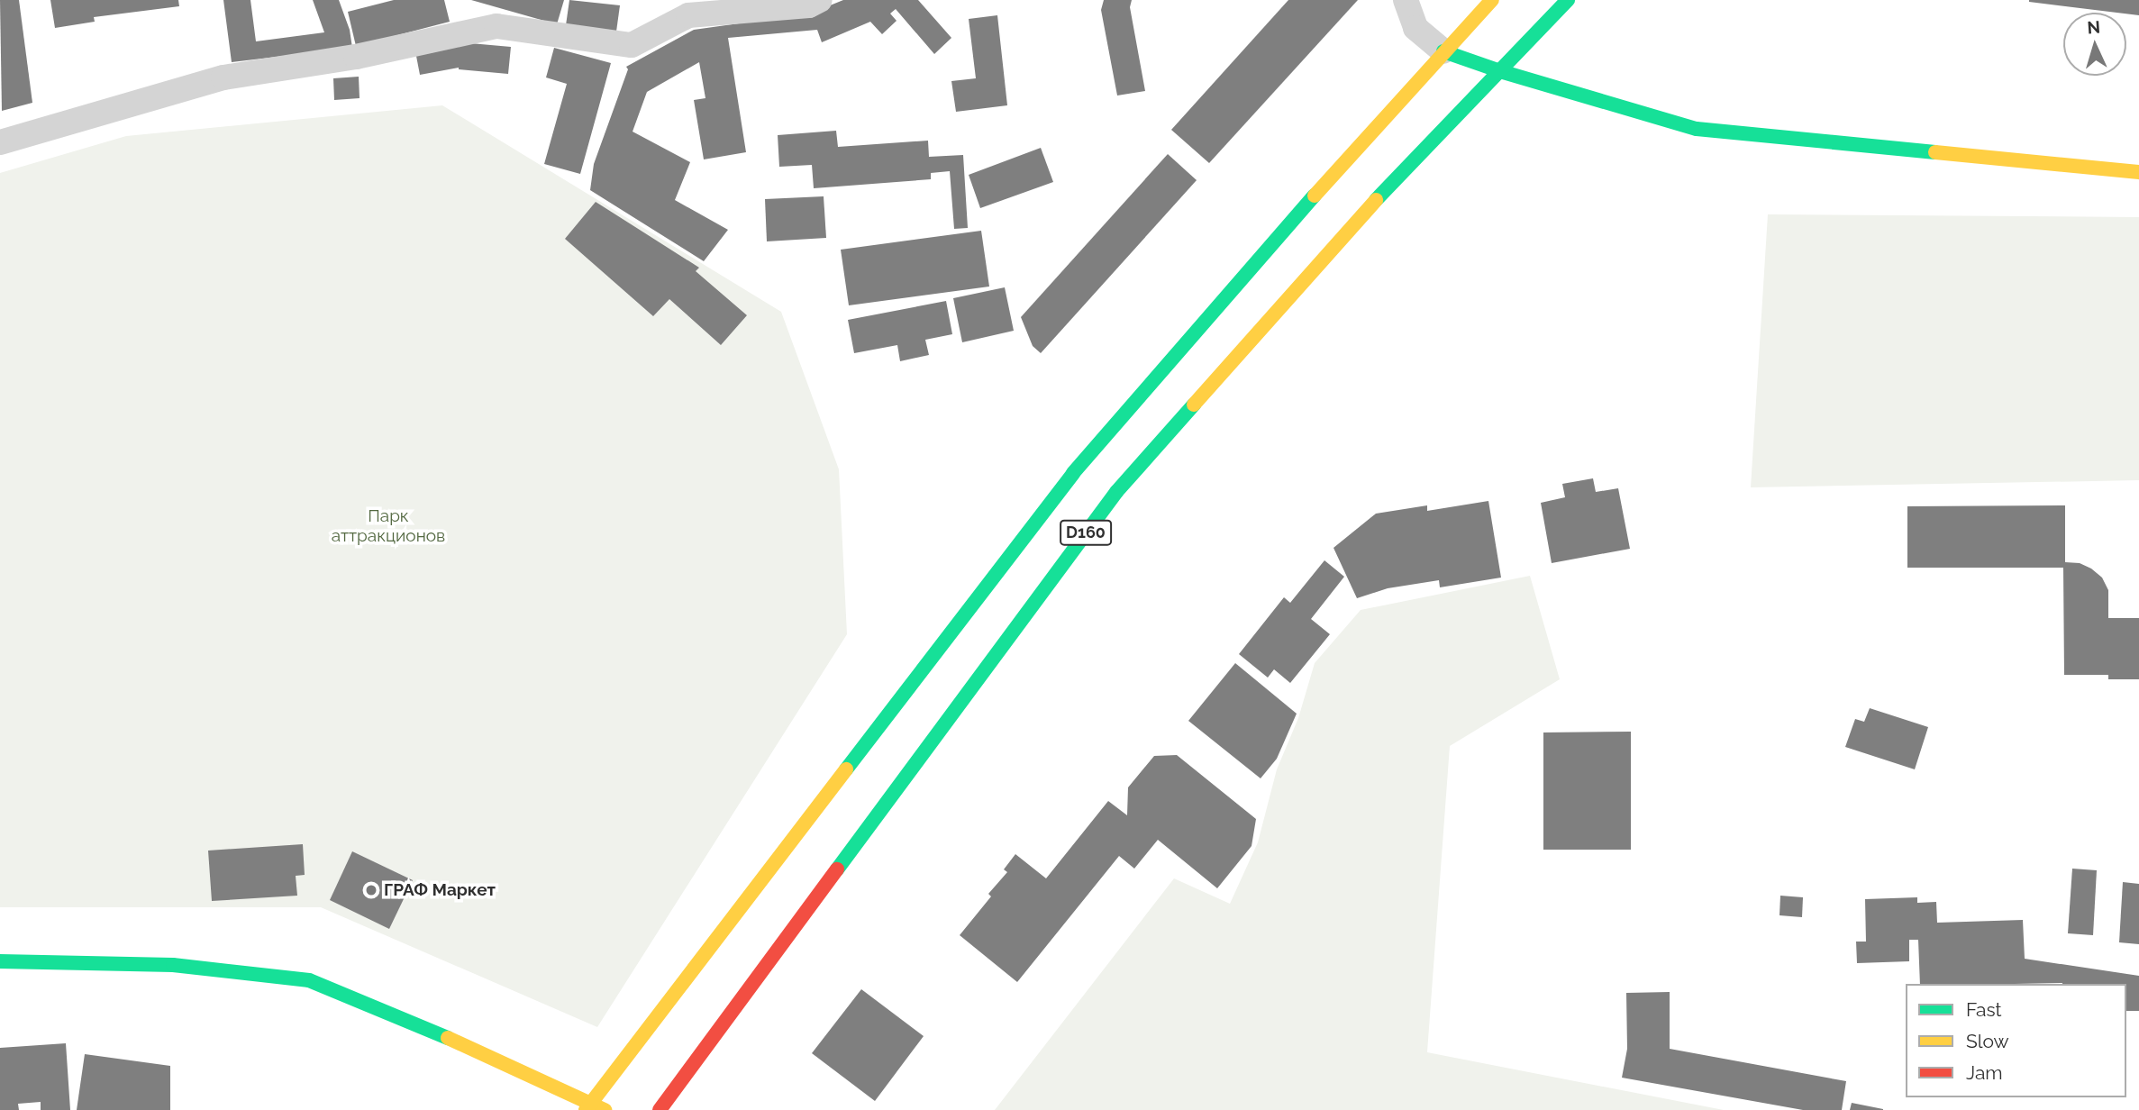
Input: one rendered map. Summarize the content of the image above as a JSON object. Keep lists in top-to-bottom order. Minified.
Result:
{"streets":{"main road":["D160"]},"parks":["Парк аттракционов"],"places":["ГРАФ Маркет"],"legend":["Fast","Slow","Jam"],"north":"top"}
